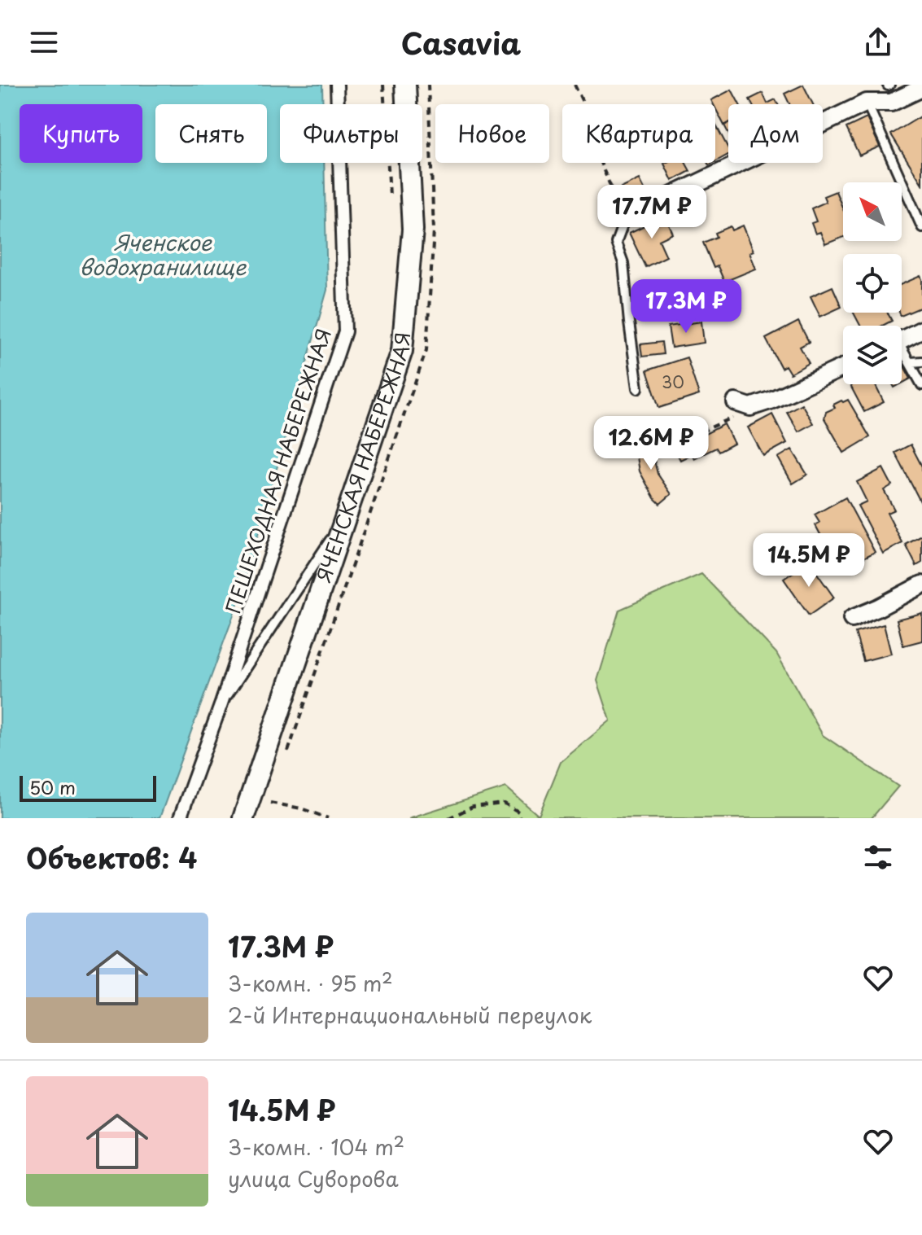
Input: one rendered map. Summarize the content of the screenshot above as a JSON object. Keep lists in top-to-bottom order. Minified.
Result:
{"streets":{"street":["ЯЧЕНСКАЯ НАБЕРЕЖНАЯ","ПЕШЕХОДНАЯ НАБЕРЕЖНАЯ"]},"water":["Яченское водохранилище"],"house_numbers":["30"],"scale_bar":"50 m","north":"top left","page":{"header":"Casavia","chip":["Купить","Снять","Фильтры","Новое","Квартира","Дом"],"price":["17.7M ₽","17.3M ₽","12.6M ₽","14.5M ₽"],"scale":"50 m","heading":"Объектов: 4","list":[{"name":"17.3M ₽","note":"3-комн. · 95 m² · 2-й Интернациональный переулок"},{"name":"14.5M ₽","note":"3-комн. · 104 m² · улица Суворова"}]}}
